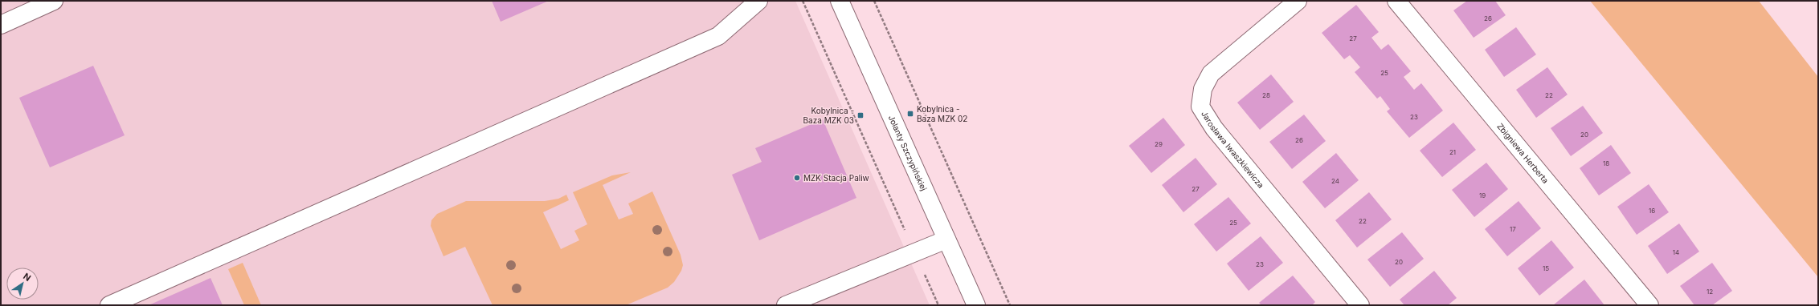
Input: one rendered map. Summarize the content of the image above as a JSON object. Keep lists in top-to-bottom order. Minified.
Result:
{"streets":{"street":["Jarosława Iwaszkiewicza","Jolanty Szczypińskiej","Zbigniewa Herberta"]},"places":{"transit":["Kobylnica - Baza MZK 02","Kobylnica - Baza MZK 03"],"other":["MZK Stacja Paliw"]},"house_numbers":["26","27","25","28","22","23","20","26","29","21","18","24","27","19","16","22","25","17","14","20","23","15","12"],"north":"top right"}
